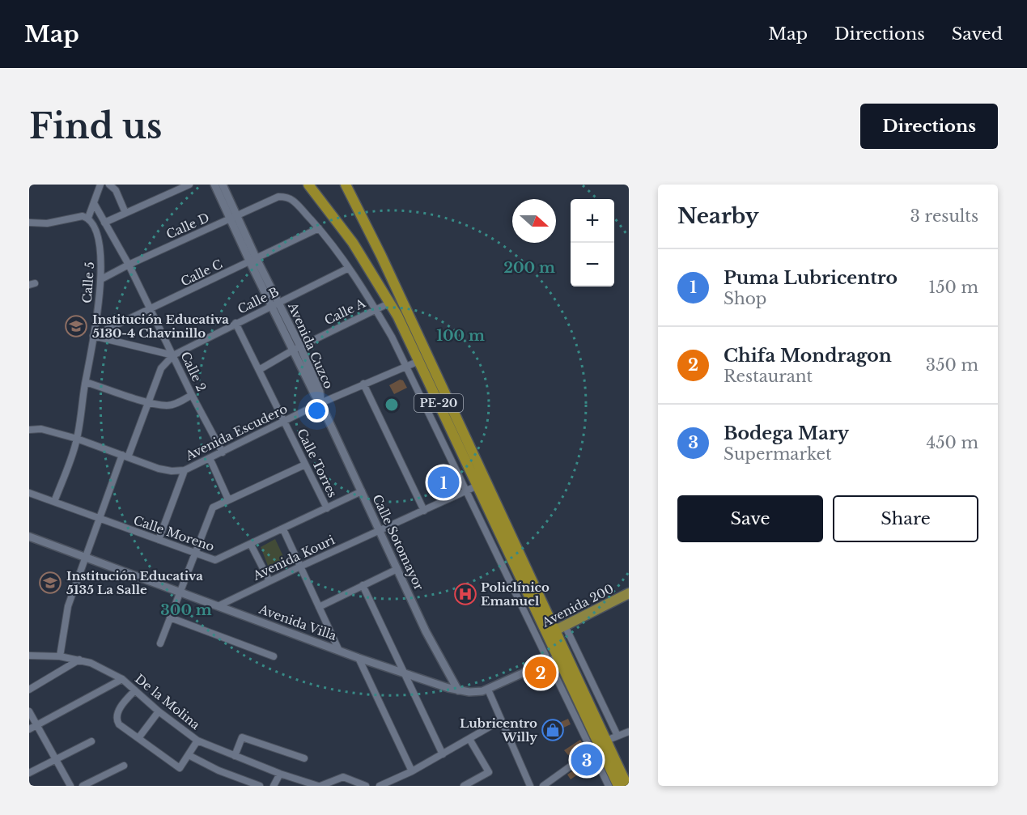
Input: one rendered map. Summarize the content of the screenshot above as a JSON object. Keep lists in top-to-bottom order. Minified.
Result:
{"streets":{"highway":["PE-20"],"main road":["Avenida 200"],"street":["Calle D","Calle C","Calle 5","Calle B","Calle A","Avenida Cuzco","Calle 2","Avenida Escudero","Calle Torres","Calle Moreno","Calle Sotomayor","Avenida Kouri","Avenida Villa","De la Molina"]},"crossings":[["Calle D","Calle C"],["Calle D","Calle 5"],["Calle D","Avenida Cuzco"],["Calle D","Calle 2"],["Calle C","Calle 5"],["Calle C","Avenida Cuzco"],["Calle C","Calle 2"],["Calle 5","Avenida Escudero"],["Calle 5","Calle Moreno"],["Calle B","Avenida Cuzco"],["Calle B","Calle 2"],["Calle B","Calle Torres"],["Calle A","Avenida Cuzco"],["Calle A","PE-20"],["Calle A","Calle Torres"],["Avenida Cuzco","Avenida Escudero"],["Avenida Cuzco","Calle Sotomayor"],["Calle 2","Avenida Escudero"],["PE-20","Avenida Escudero"],["PE-20","Avenida Kouri"],["PE-20","Avenida 200"],["PE-20","Avenida Villa"],["Avenida Escudero","Calle Torres"],["Avenida Escudero","Calle Sotomayor"],["Calle Torres","Calle Moreno"],["Calle Moreno","Calle Sotomayor"],["Calle Sotomayor","Avenida Kouri"],["Calle Sotomayor","Avenida Villa"],["Avenida Kouri","Avenida Villa"]],"places":{"school or university":["Institución Educativa 5130-4 Chavinillo","Institución Educativa 5135 La Salle"],"hospital":["Policlínico Emanuel"],"shop":["Lubricentro Willy"]},"north":"right","page":{"header":"Map","nav":["Map","Directions","Saved"],"buttons":["Directions",["Save","Share"]],"title":"Find us","heading":["Nearby","3 results"],"map_buttons":["+","−"],"list":[{"mark":"1","name":"Puma Lubricentro","note":"Shop","value":"150 m"},{"mark":"2","name":"Chifa Mondragon","note":"Restaurant","value":"350 m"},{"mark":"3","name":"Bodega Mary","note":"Supermarket","value":"450 m"}],"pins":["1","2","3"]},"rings":["200 m","100 m","300 m"]}
